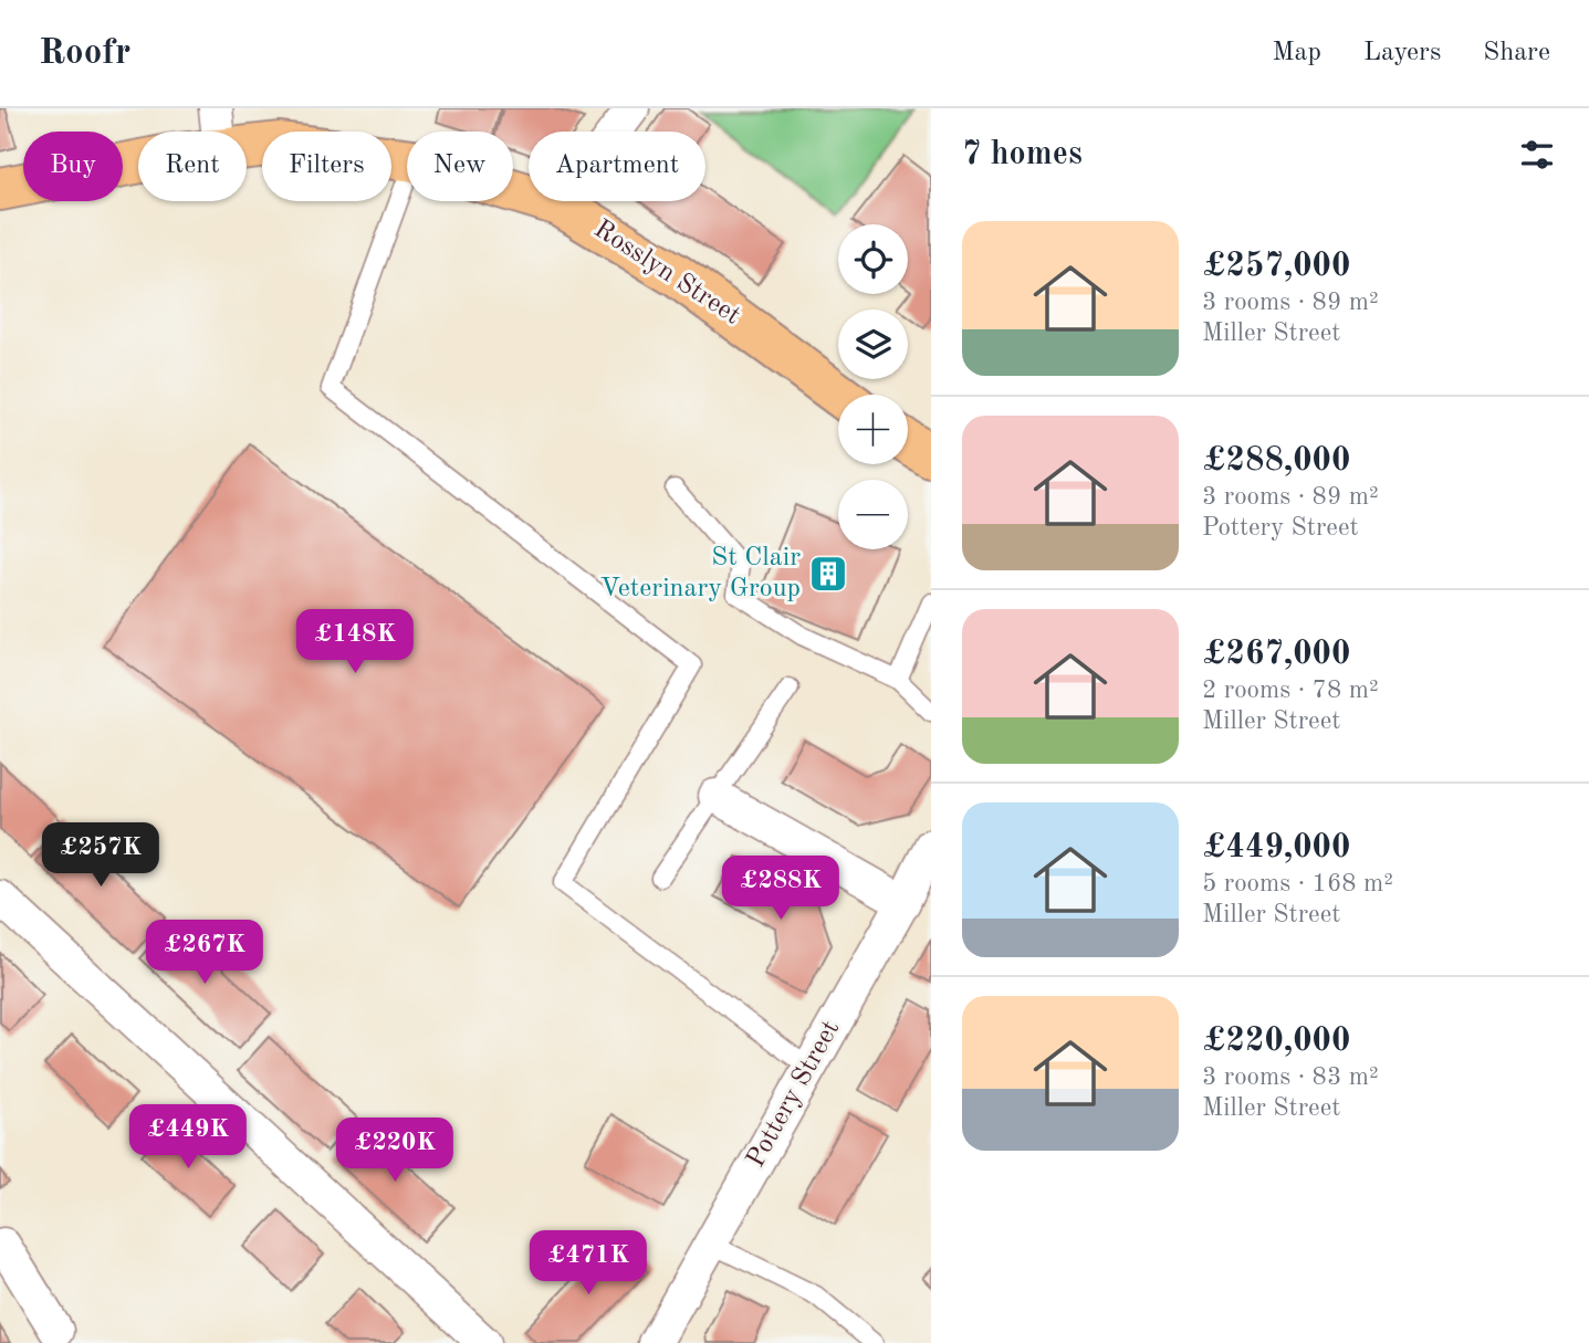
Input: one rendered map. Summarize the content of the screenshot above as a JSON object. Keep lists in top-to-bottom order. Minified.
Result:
{"streets":{"main road":["Rosslyn Street"],"street":["Pottery Street"]},"places":{"building":["St Clair Veterinary Group"]},"page":{"header":"Roofr","nav":["Map","Layers","Share"],"heading":"7 homes","chip":["Buy","Rent","Filters","New","Apartment"],"list":[{"name":"£257,000","note":"3 rooms · 89 m² · Miller Street"},{"name":"£288,000","note":"3 rooms · 89 m² · Pottery Street"},{"name":"£267,000","note":"2 rooms · 78 m² · Miller Street"},{"name":"£449,000","note":"5 rooms · 168 m² · Miller Street"},{"name":"£220,000","note":"3 rooms · 83 m² · Miller Street"}],"map_buttons":["+","−"],"price":["£148K","£257K","£288K","£267K","£449K","£220K","£471K"]}}
